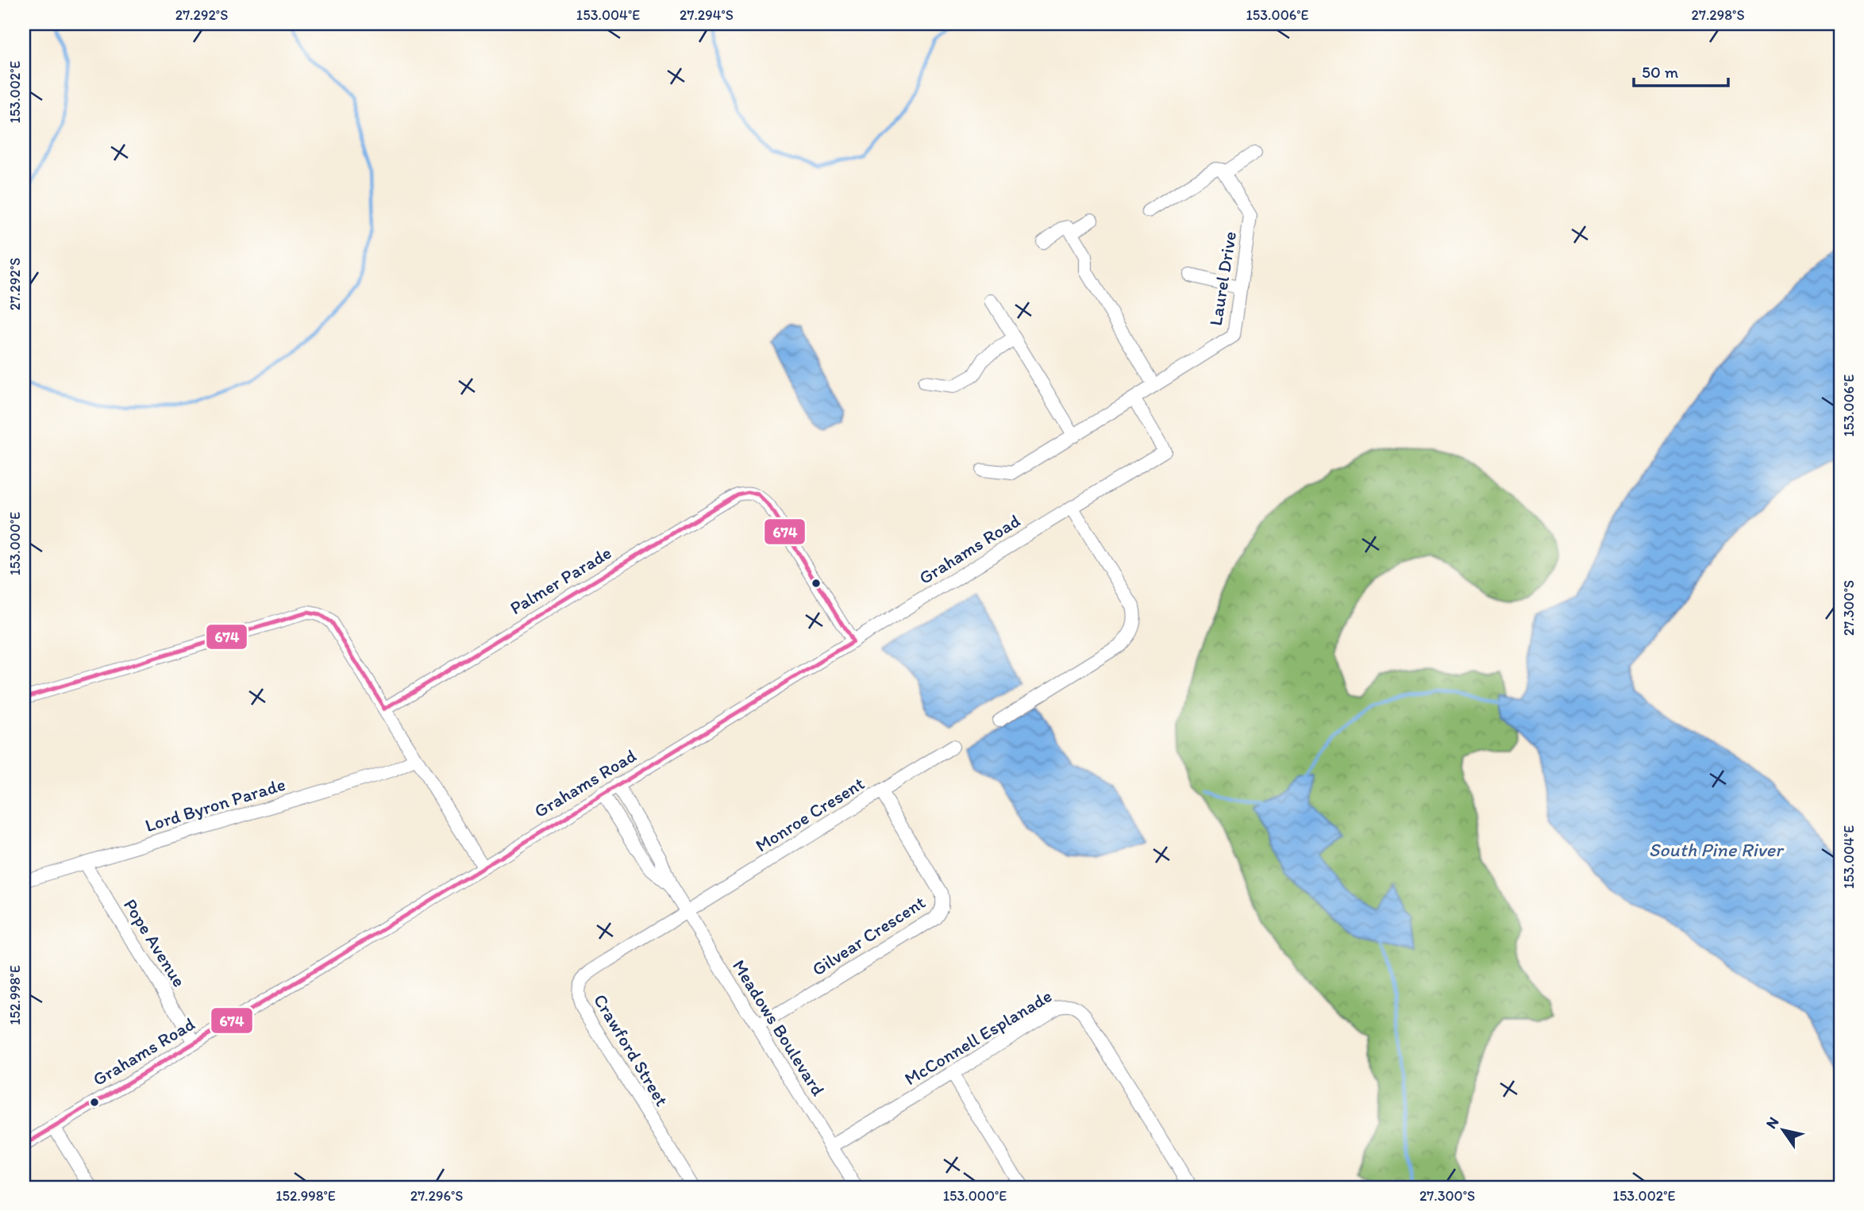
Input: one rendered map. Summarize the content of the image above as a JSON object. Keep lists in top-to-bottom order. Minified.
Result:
{"streets":{"street":["Laurel Drive","Grahams Road","Palmer Parade","Lord Byron Parade","Monroe Cresent","Gilvear Crescent","Pope Avenue","Meadows Boulevard","McConnell Esplanade","Crawford Street"]},"crossings":[["Laurel Drive","Grahams Road"],["Grahams Road","Palmer Parade"],["Grahams Road","Pope Avenue"],["Grahams Road","Meadows Boulevard"],["Lord Byron Parade","Pope Avenue"],["Monroe Cresent","Gilvear Crescent"],["Monroe Cresent","Meadows Boulevard"],["Monroe Cresent","Crawford Street"],["Gilvear Crescent","Meadows Boulevard"],["Meadows Boulevard","McConnell Esplanade"],["Meadows Boulevard","Crawford Street"]],"water":["South Pine River"],"lines":["transit line 674"],"scale_bar":"50 m","north":"top left","coordinates":["27.292°S","153.004°E","27.294°S","153.006°E","27.298°S","153.002°E","153.000°E","27.300°S","152.998°E","27.296°S"]}
